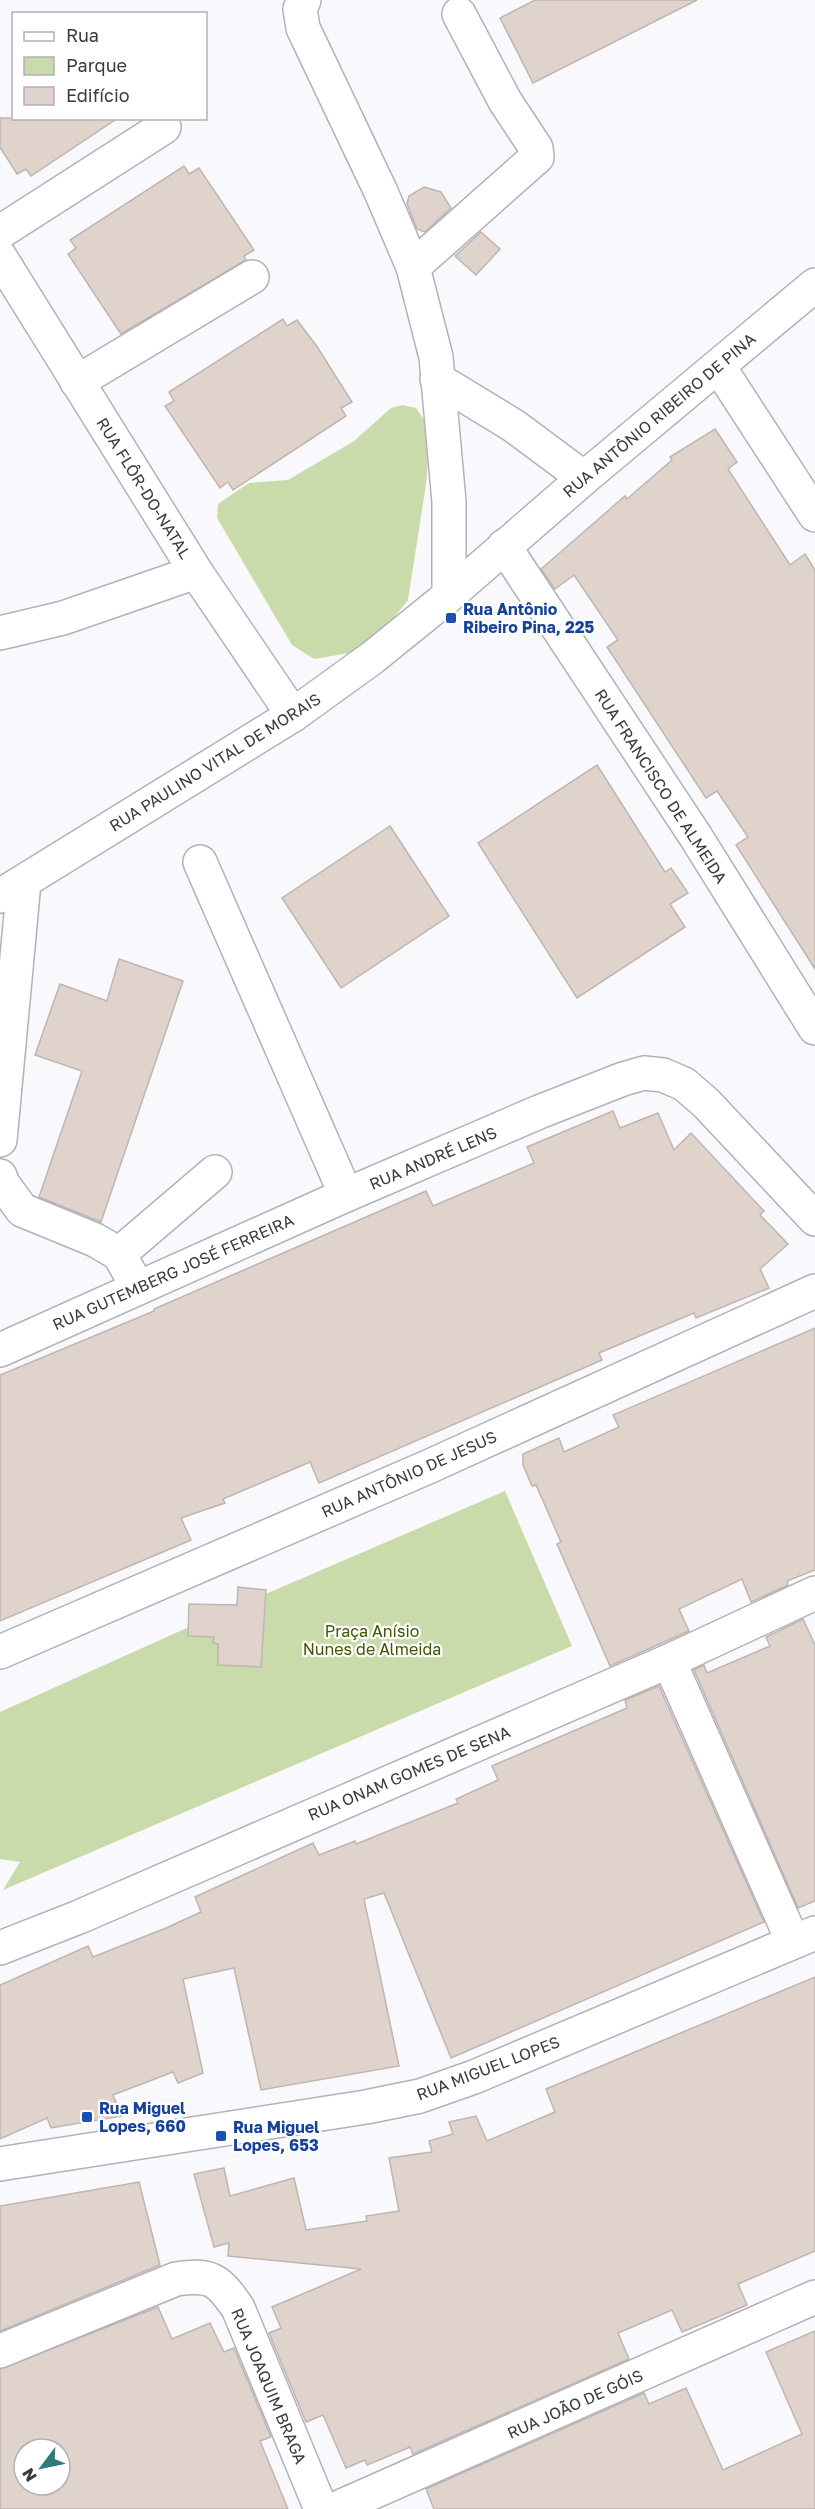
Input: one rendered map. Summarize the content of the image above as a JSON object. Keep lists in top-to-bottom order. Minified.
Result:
{"streets":{"street":["RUA ANTÔNIO RIBEIRO DE PINA","RUA FLÔR-DO-NATAL","RUA PAULINO VITAL DE MORAIS","RUA FRANCISCO DE ALMEIDA","RUA ANDRÉ LENS","RUA GUTEMBERG JOSÉ FERREIRA","RUA ANTÔNIO DE JESUS","RUA ONAM GOMES DE SENA","RUA MIGUEL LOPES","RUA JOAQUIM BRAGA","RUA JOÃO DE GÓIS"]},"crossings":[["RUA ANTÔNIO RIBEIRO DE PINA","RUA PAULINO VITAL DE MORAIS"],["RUA ANTÔNIO RIBEIRO DE PINA","RUA FRANCISCO DE ALMEIDA"],["RUA FLÔR-DO-NATAL","RUA PAULINO VITAL DE MORAIS"],["RUA PAULINO VITAL DE MORAIS","RUA FRANCISCO DE ALMEIDA"],["RUA ANDRÉ LENS","RUA GUTEMBERG JOSÉ FERREIRA"]],"parks":["Praça Anísio Nunes de Almeida"],"places":{"transit":["Rua Antônio Ribeiro Pina, 225","Rua Miguel Lopes, 660","Rua Miguel Lopes, 653"]},"legend":["Rua","Parque","Edifício"],"north":"bottom left"}
